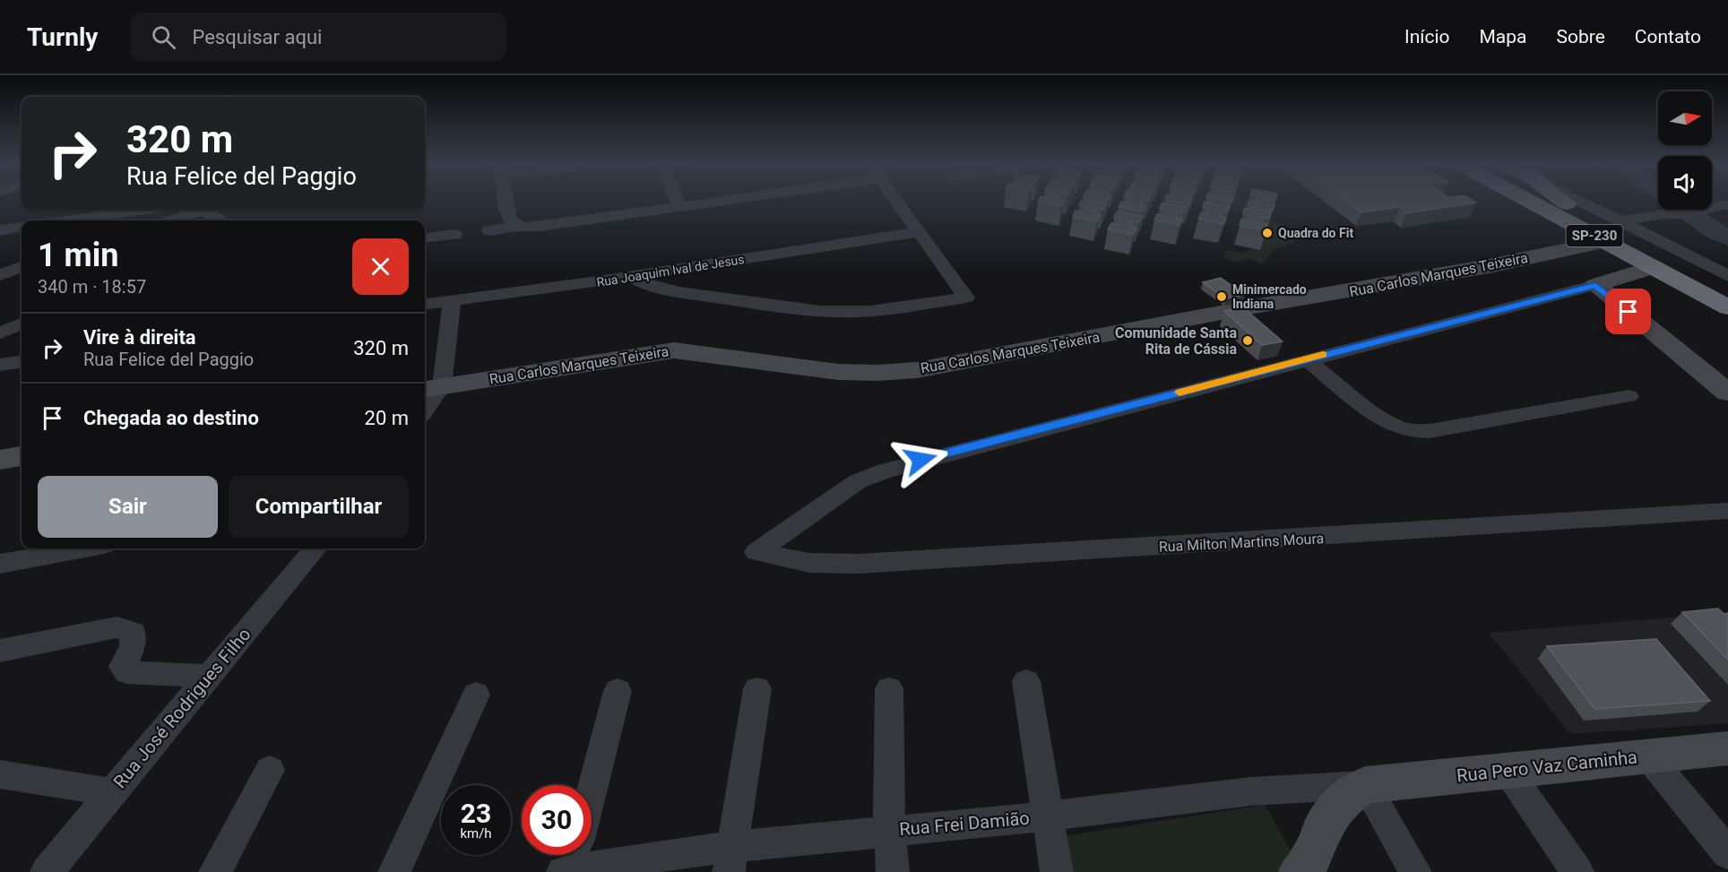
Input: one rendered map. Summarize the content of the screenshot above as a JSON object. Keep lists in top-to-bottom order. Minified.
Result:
{"streets":{"highway":["SP-230"],"street":["Rua Joaquim Ival de Jesus","Rua Carlos Marques Teixeira","Rua Milton Martins Moura","Rua José Rodrigues Filho","Rua Pero Vaz Caminha","Rua Frei Damião"]},"crossings":[["SP-230","Rua Carlos Marques Teixeira"],["Rua Pero Vaz Caminha","Rua Frei Damião"]],"places":["Quadra do Fit","Minimercado Indiana","Comunidade Santa Rita de Cássia"],"north":"right","page":{"header":"Turnly","search":"Pesquisar aqui","nav":["Início","Mapa","Sobre","Contato"],"turn":["320 m","Rua Felice del Paggio"],"heading":["1 min","340 m · 18:57"],"list":[{"name":"Vire à direita","note":"Rua Felice del Paggio","value":"320 m"},{"name":"Chegada ao destino","value":"20 m"}],"buttons":["Sair","Compartilhar"],"speed":"23 km/h","limit":"30"}}
